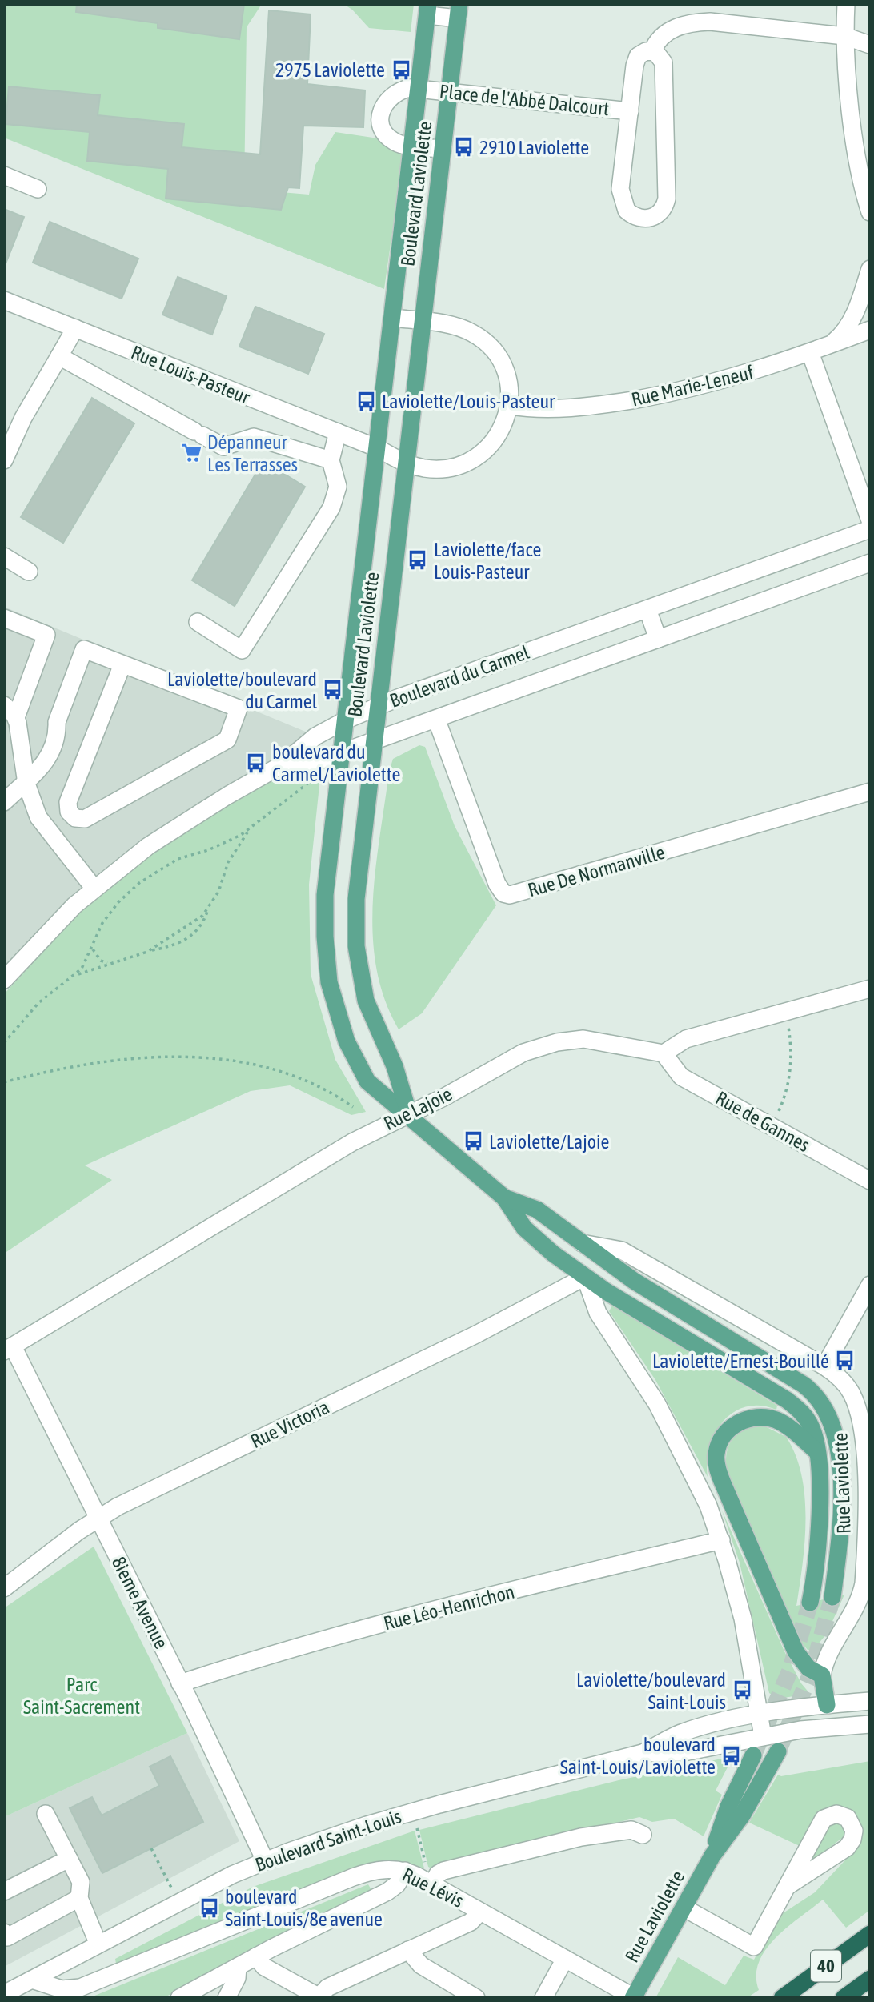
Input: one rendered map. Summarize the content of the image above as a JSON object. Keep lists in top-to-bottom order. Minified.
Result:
{"streets":{"highway":["40"],"main road":["Boulevard Laviolette","Rue Laviolette"],"street":["Place de l'Abbé Dalcourt","Rue Louis-Pasteur","Rue Marie-Leneuf","Boulevard du Carmel","Rue De Normanville","Rue Lajoie","Rue de Gannes","Rue Victoria","8ieme Avenue","Rue Léo-Henrichon","Boulevard Saint-Louis","Rue Lévis"]},"crossings":[["Place de l'Abbé Dalcourt","Boulevard Laviolette"],["Boulevard Laviolette","Rue Louis-Pasteur"],["Boulevard Laviolette","Boulevard du Carmel"],["Boulevard Laviolette","Rue Lajoie"],["Boulevard Laviolette","Rue Laviolette"],["Boulevard du Carmel","Rue De Normanville"],["Rue Lajoie","Rue de Gannes"],["Rue Lajoie","Rue Laviolette"],["Rue Lajoie","8ieme Avenue"],["Rue Victoria","Rue Laviolette"],["Rue Victoria","8ieme Avenue"],["Rue Laviolette","Rue Lévis"],["8ieme Avenue","Rue Léo-Henrichon"],["8ieme Avenue","Boulevard Saint-Louis"],["Boulevard Saint-Louis","Rue Lévis"]],"parks":["Parc Saint-Sacrement"],"places":{"bus stop":["2975 Laviolette","2910 Laviolette","Laviolette/Louis-Pasteur","Laviolette/face Louis-Pasteur","Laviolette/boulevard du Carmel","boulevard du Carmel/Laviolette","Laviolette/Lajoie","Laviolette/Ernest-Bouillé","Laviolette/boulevard Saint-Louis","boulevard Saint-Louis/Laviolette","boulevard Saint-Louis/8e avenue"],"supermarket":["Dépanneur Les Terrasses"]}}
